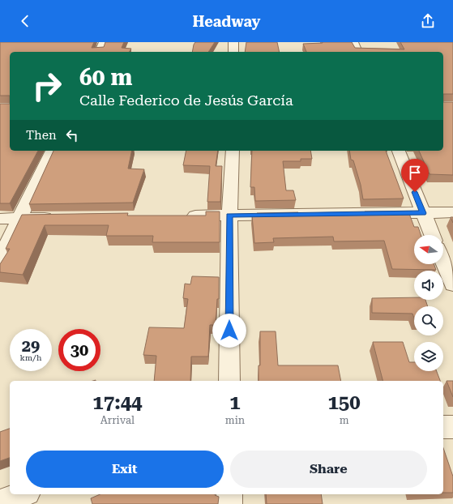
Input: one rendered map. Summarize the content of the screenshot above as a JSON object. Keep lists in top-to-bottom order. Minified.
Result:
{"north":"left","page":{"header":"Headway","turn":["60 m","Calle Federico de Jesús García"],"then":"Then","speed":"29 km/h","limit":"30","eta":["17:44","Arrival","1","min","150","m"],"buttons":["Exit","Share"]}}
